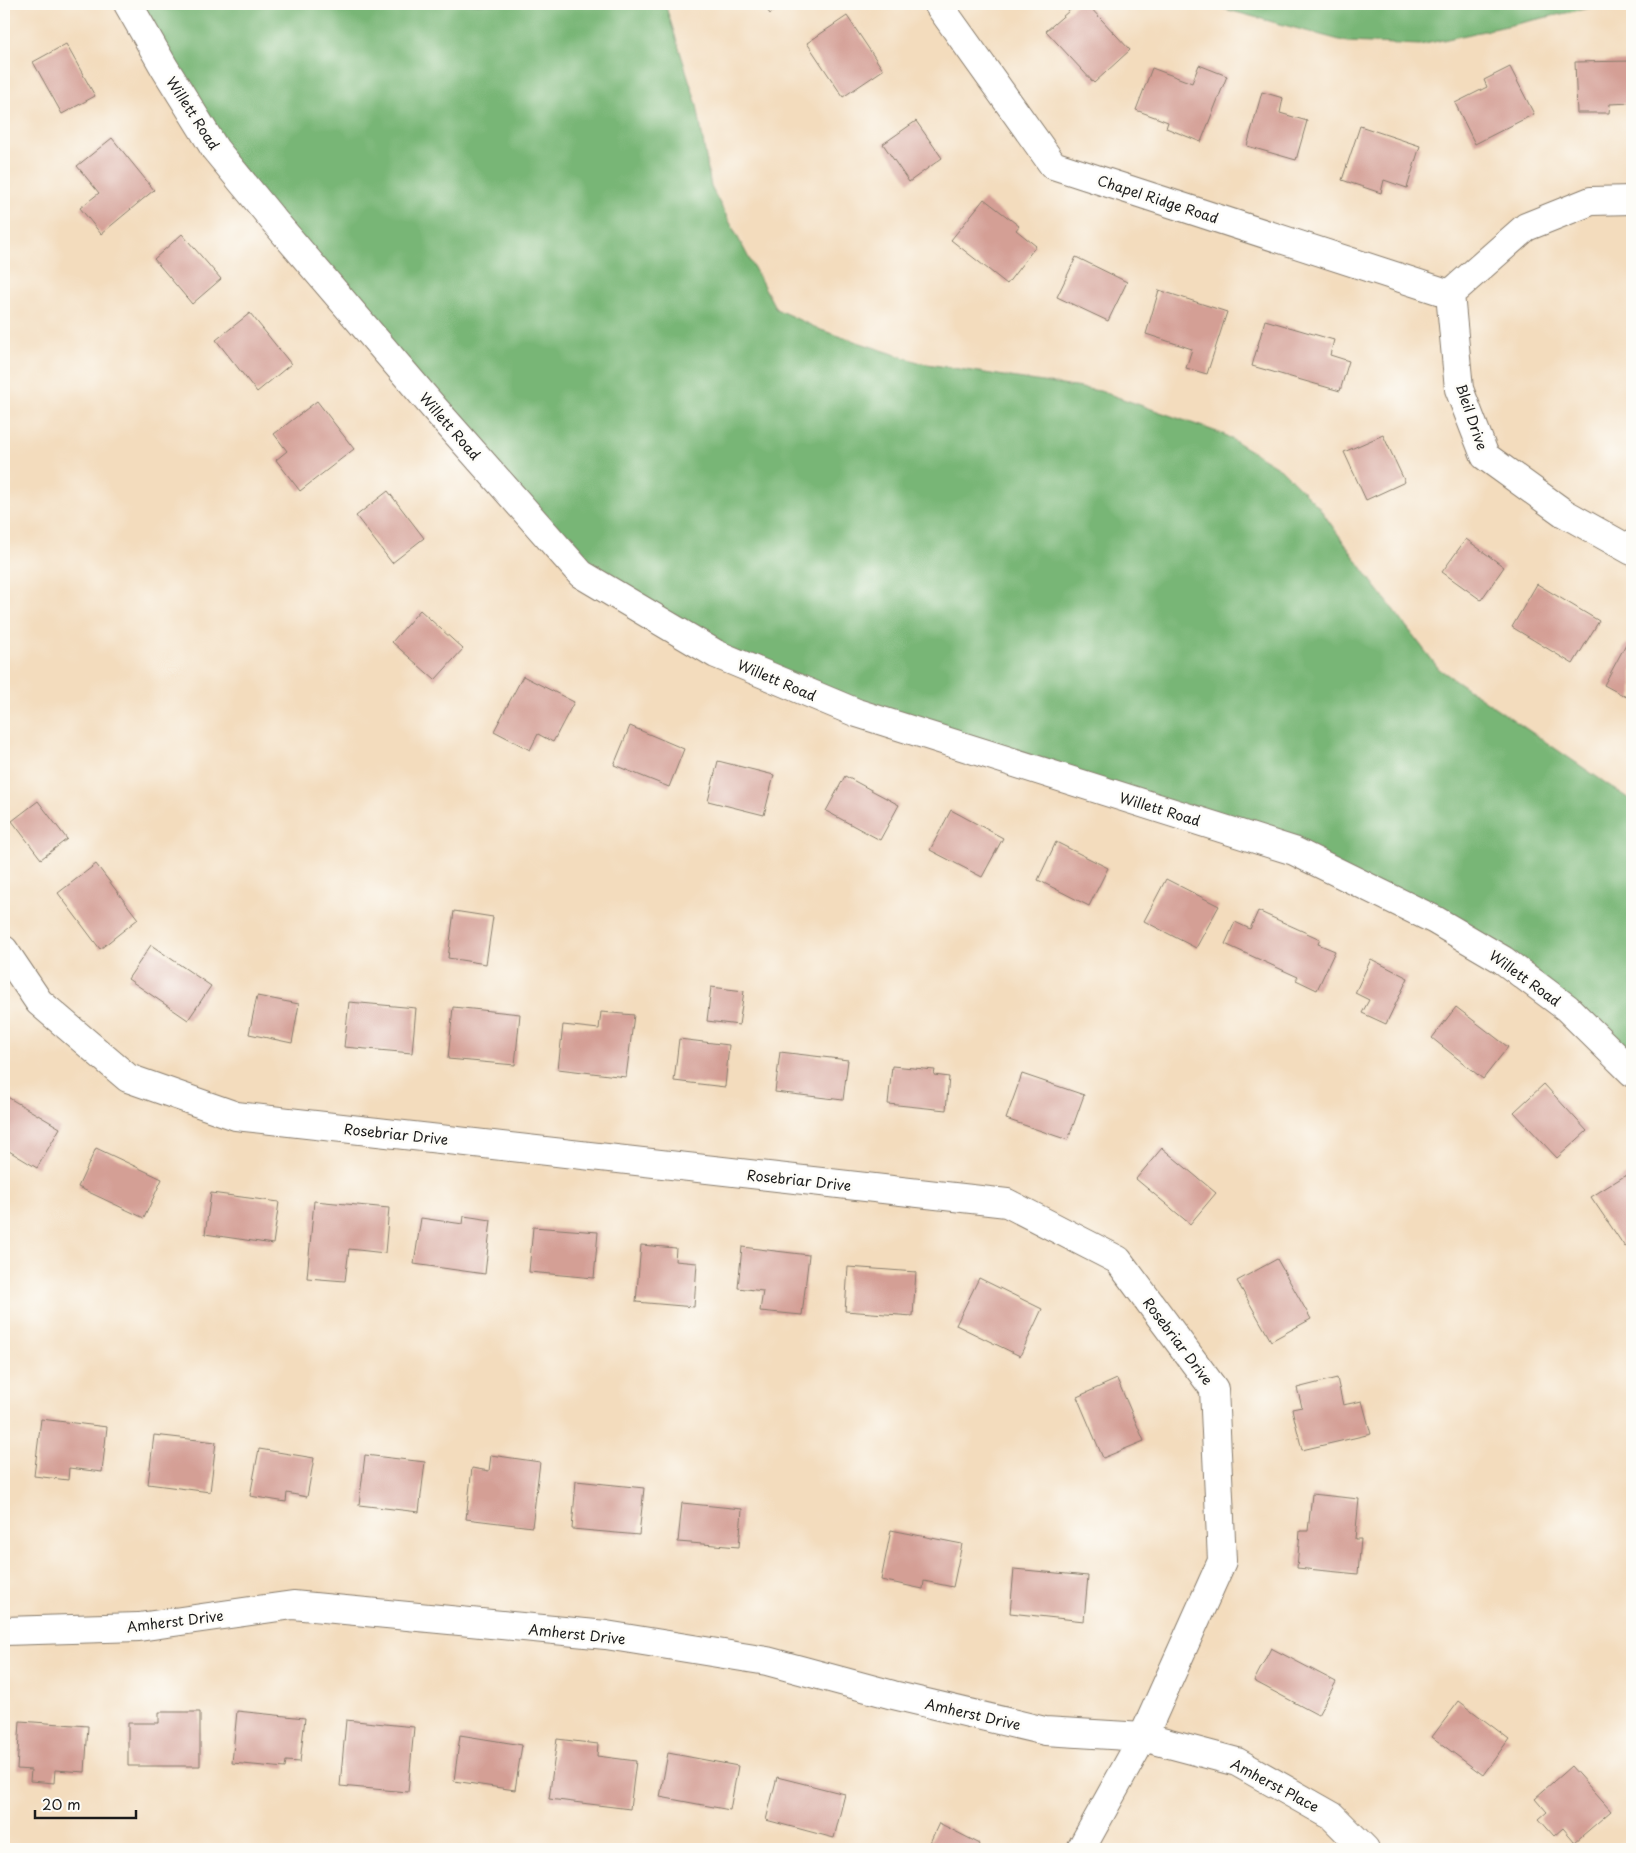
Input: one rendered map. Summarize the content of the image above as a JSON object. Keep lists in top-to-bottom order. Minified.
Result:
{"streets":{"street":["Willett Road","Chapel Ridge Road","Bleil Drive","Rosebriar Drive","Amherst Drive","Amherst Place"]},"crossings":[["Chapel Ridge Road","Bleil Drive"],["Rosebriar Drive","Amherst Drive"],["Rosebriar Drive","Amherst Place"],["Amherst Drive","Amherst Place"]],"scale_bar":"20 m"}
